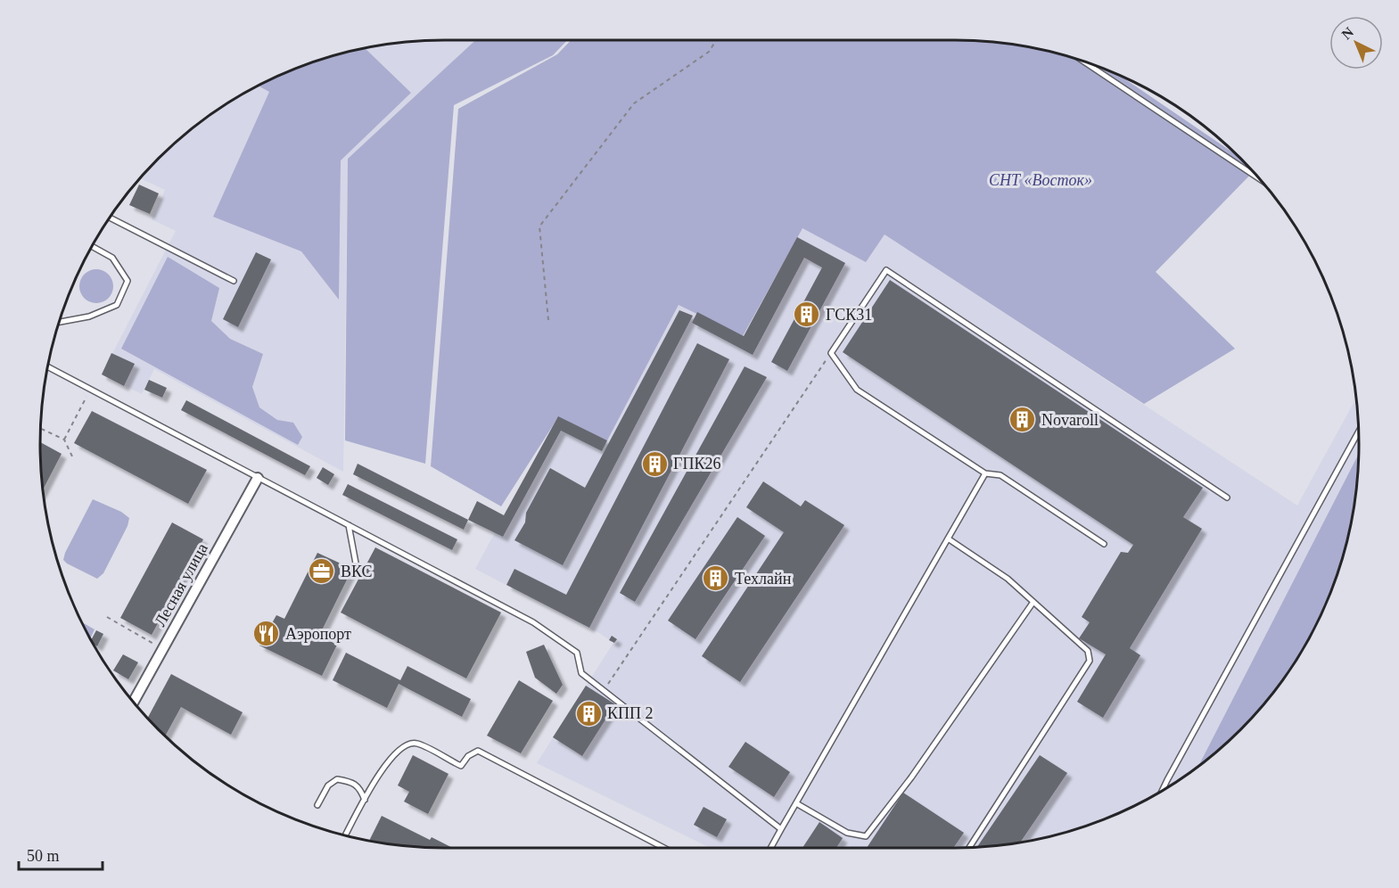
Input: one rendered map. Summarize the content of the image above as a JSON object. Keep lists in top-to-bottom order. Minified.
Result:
{"streets":{"street":["Лесная улица"]},"parks":["СНТ «Восток»"],"places":{"building":["ГСК31","Novaroll","ГПК26","Техлайн","КПП 2"],"office":["ВКС"],"restaurant":["Аэропорт"]},"scale_bar":"50 m","north":"top left"}
